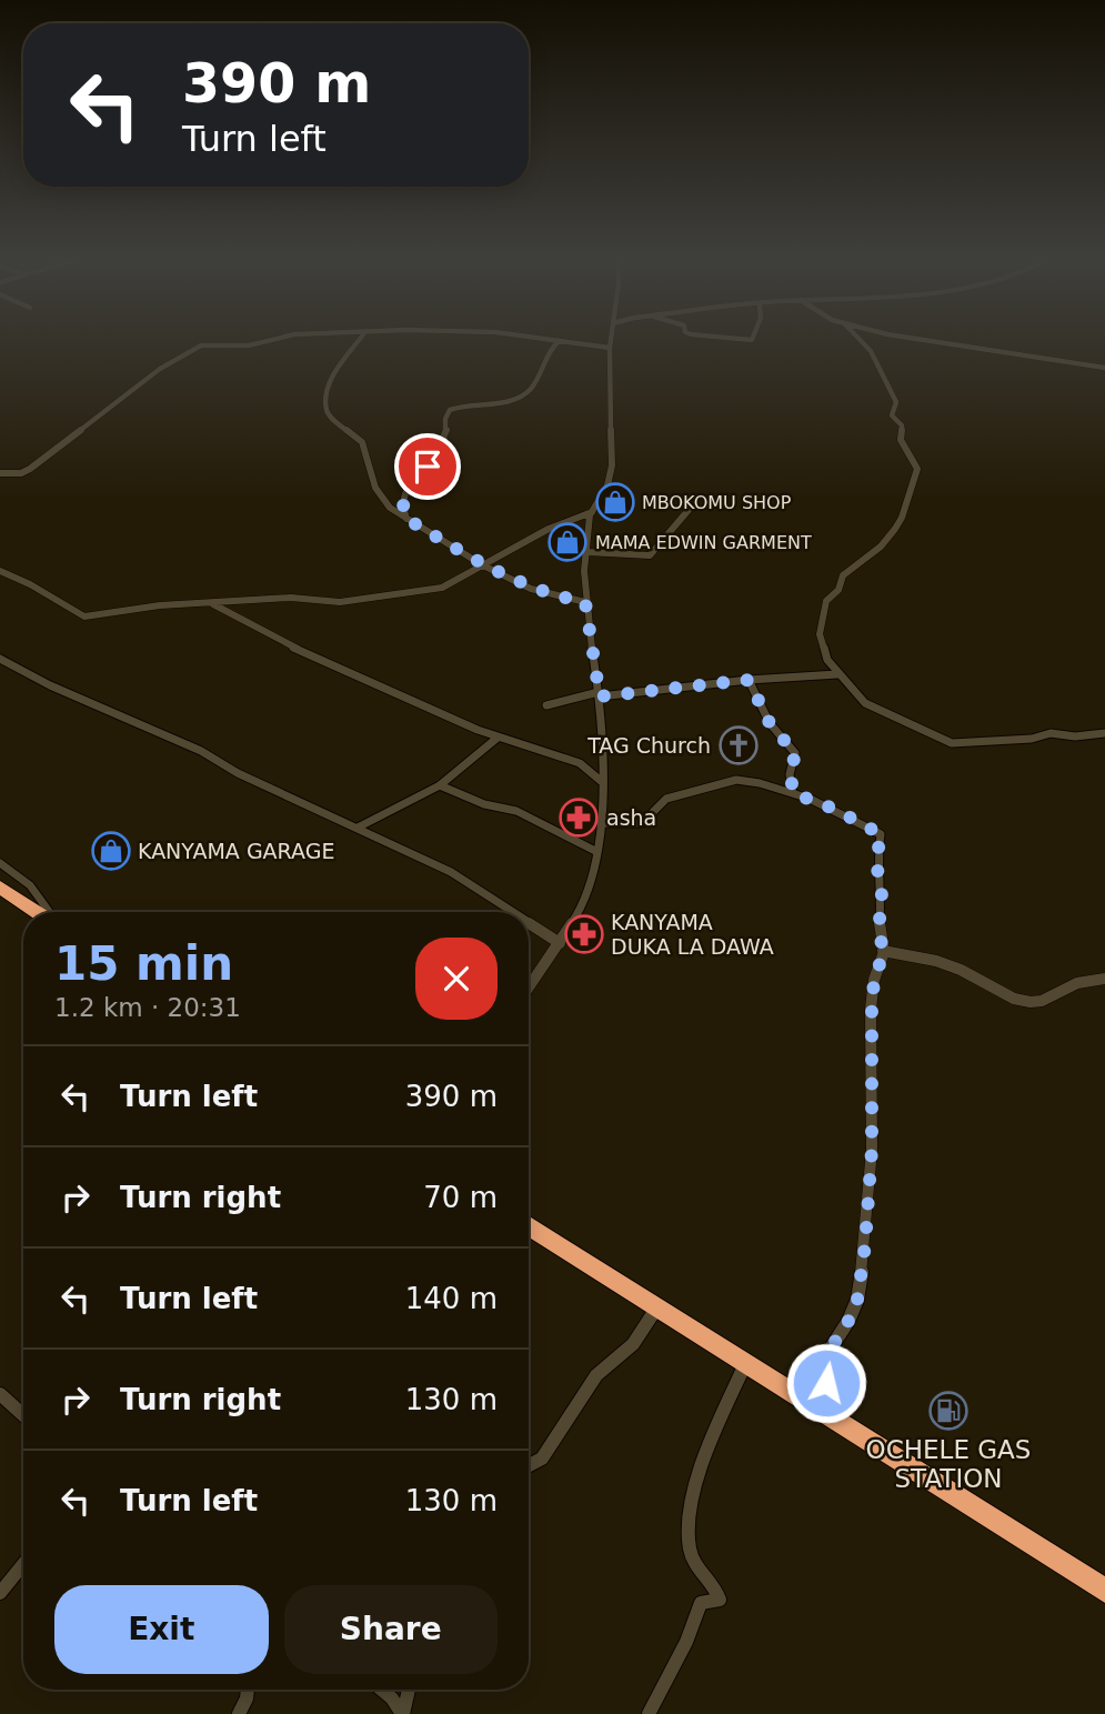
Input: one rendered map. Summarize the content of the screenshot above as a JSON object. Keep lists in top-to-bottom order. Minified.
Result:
{"places":{"shop":["MBOKOMU SHOP","MAMA EDWIN GARMENT","KANYAMA GARAGE"],"church":["TAG Church"],"pharmacy":["asha","KANYAMA DUKA LA DAWA"],"fuel station":["OCHELE GAS STATION"]},"page":{"turn":["390 m","Turn left"],"heading":["15 min","1.2 km · 20:31"],"list":[{"name":"Turn left","value":"390 m"},{"name":"Turn right","value":"70 m"},{"name":"Turn left","value":"140 m"},{"name":"Turn right","value":"130 m"},{"name":"Turn left","value":"130 m"}],"buttons":["Exit","Share"]}}
